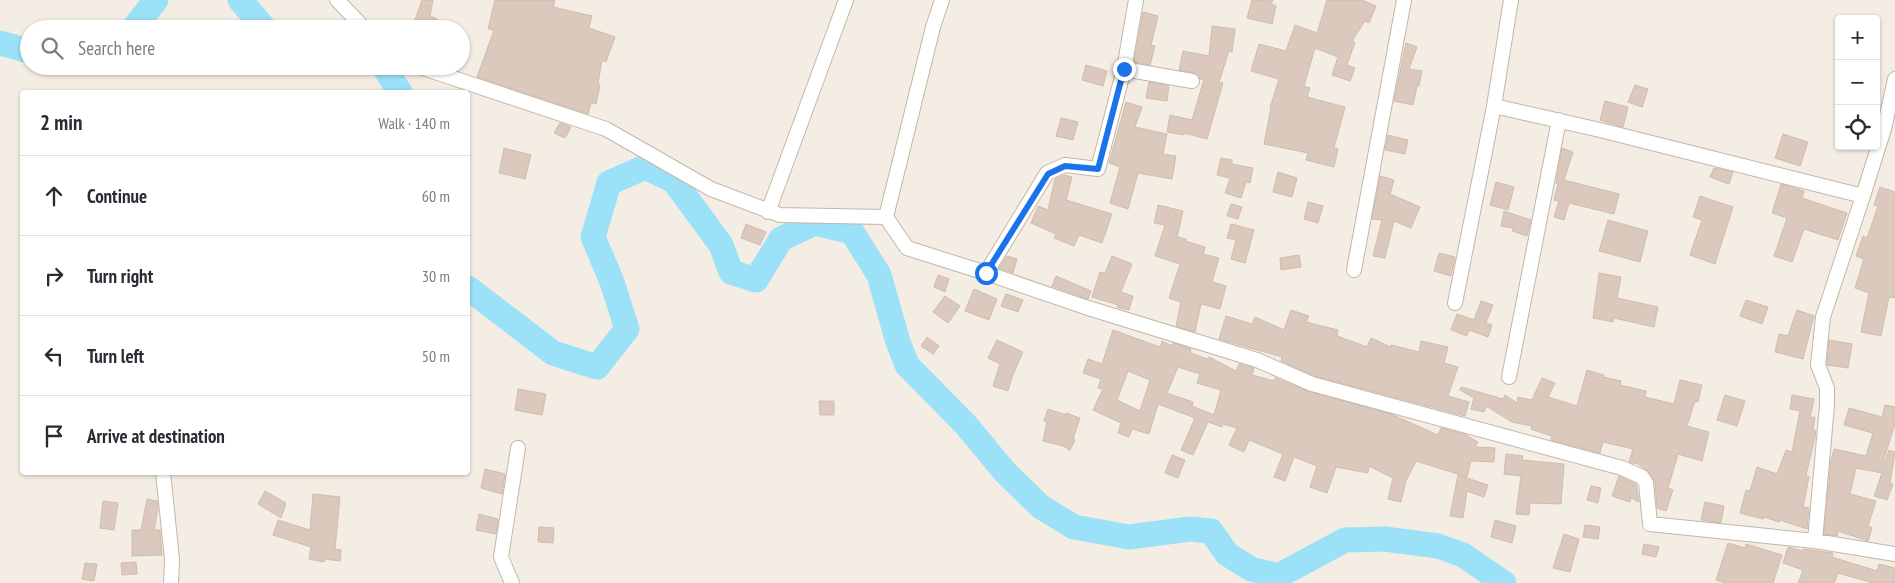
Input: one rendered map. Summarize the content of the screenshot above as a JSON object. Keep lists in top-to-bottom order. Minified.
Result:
{"page":{"map_buttons":["+","−"],"search":"Search here","heading":["2 min","Walk · 140 m"],"list":[["Continue","60 m"],["Turn right","30 m"],["Turn left","50 m"],"Arrive at destination"]}}
